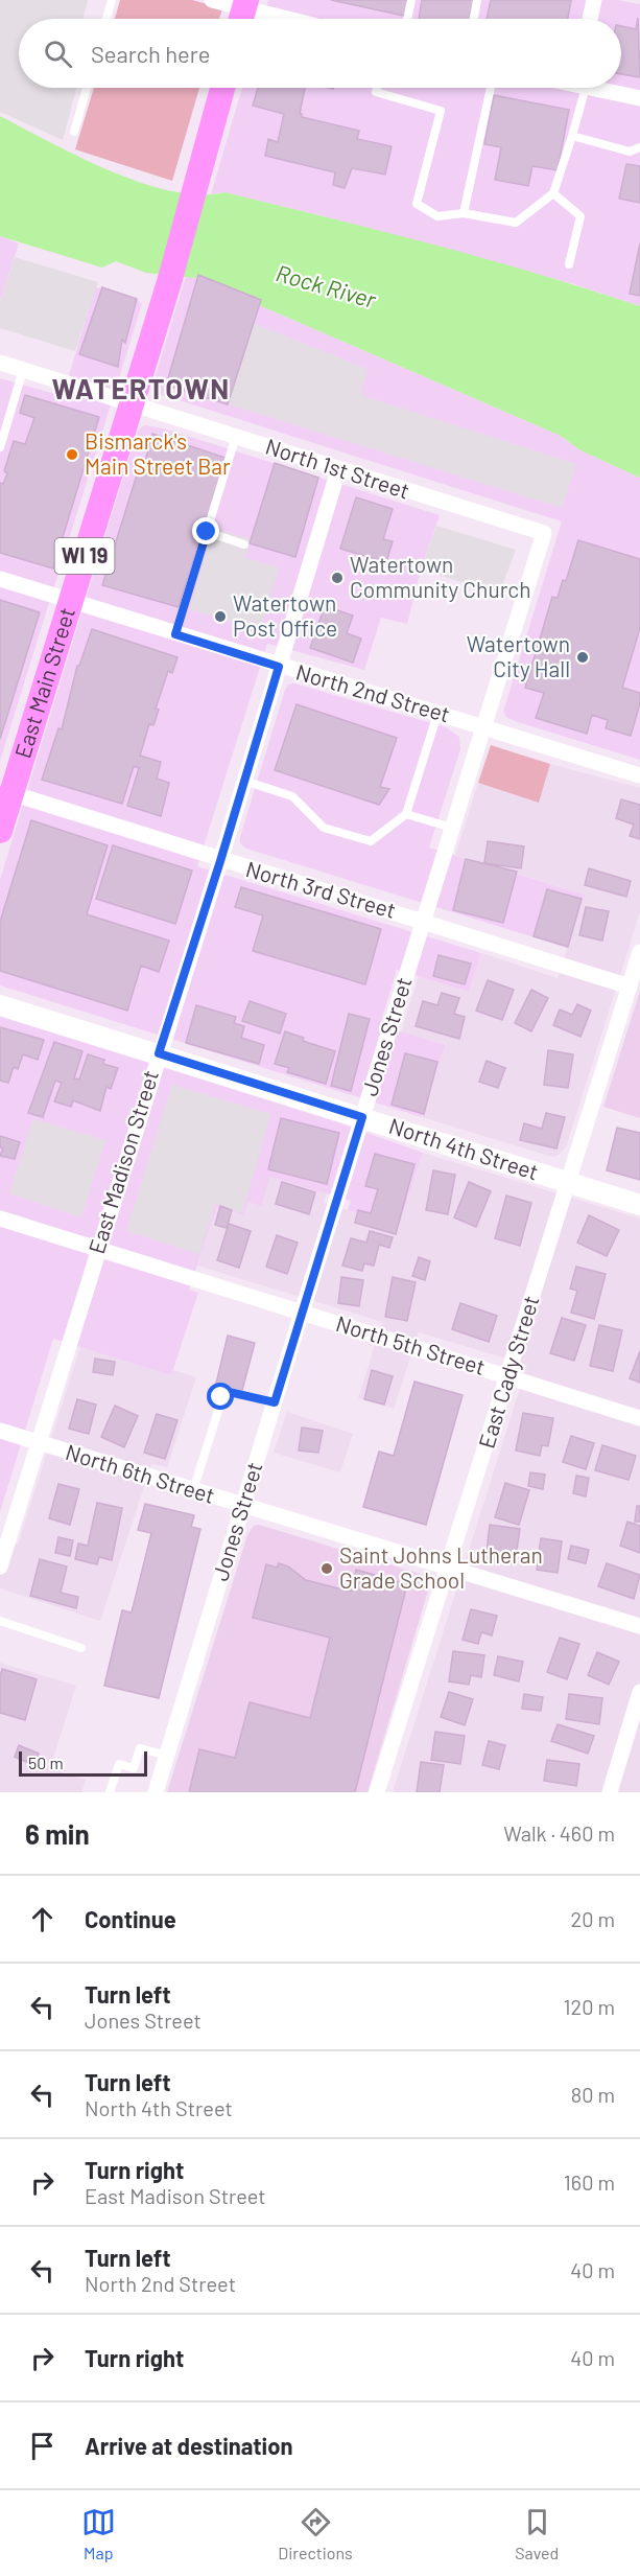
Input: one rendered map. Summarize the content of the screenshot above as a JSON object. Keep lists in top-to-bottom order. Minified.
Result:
{"streets":{"main road":["WI 19","East Main Street"],"street":["North 1st Street","North 2nd Street","North 3rd Street","Jones Street","North 4th Street","East Madison Street","North 5th Street","East Cady Street","North 6th Street"]},"crossings":[["North 1st Street","East Main Street"],["North 1st Street","Jones Street"],["North 1st Street","East Madison Street"],["East Main Street","North 2nd Street"],["East Main Street","North 3rd Street"],["North 2nd Street","Jones Street"],["North 2nd Street","East Madison Street"],["North 3rd Street","Jones Street"],["North 3rd Street","East Madison Street"],["North 3rd Street","East Cady Street"],["Jones Street","North 4th Street"],["Jones Street","North 5th Street"],["Jones Street","North 6th Street"],["North 4th Street","East Madison Street"],["North 4th Street","East Cady Street"],["East Madison Street","North 5th Street"],["East Madison Street","North 6th Street"],["North 5th Street","East Cady Street"],["East Cady Street","North 6th Street"]],"districts":["WATERTOWN"],"water":["Rock River"],"places":["Bismarck's Main Street Bar","Watertown Community Church","Watertown Post Office","Watertown City Hall","Saint Johns Lutheran Grade School"],"scale_bar":"50 m","page":{"search":"Search here","scale":"50 m","heading":["6 min","Walk · 460 m"],"list":[["Continue","20 m"],["Turn left","Jones Street","120 m"],["Turn left","North 4th Street","80 m"],["Turn right","East Madison Street","160 m"],["Turn left","North 2nd Street","40 m"],["Turn right","40 m"],"Arrive at destination"],"nav":["Map","Directions","Saved"]}}
